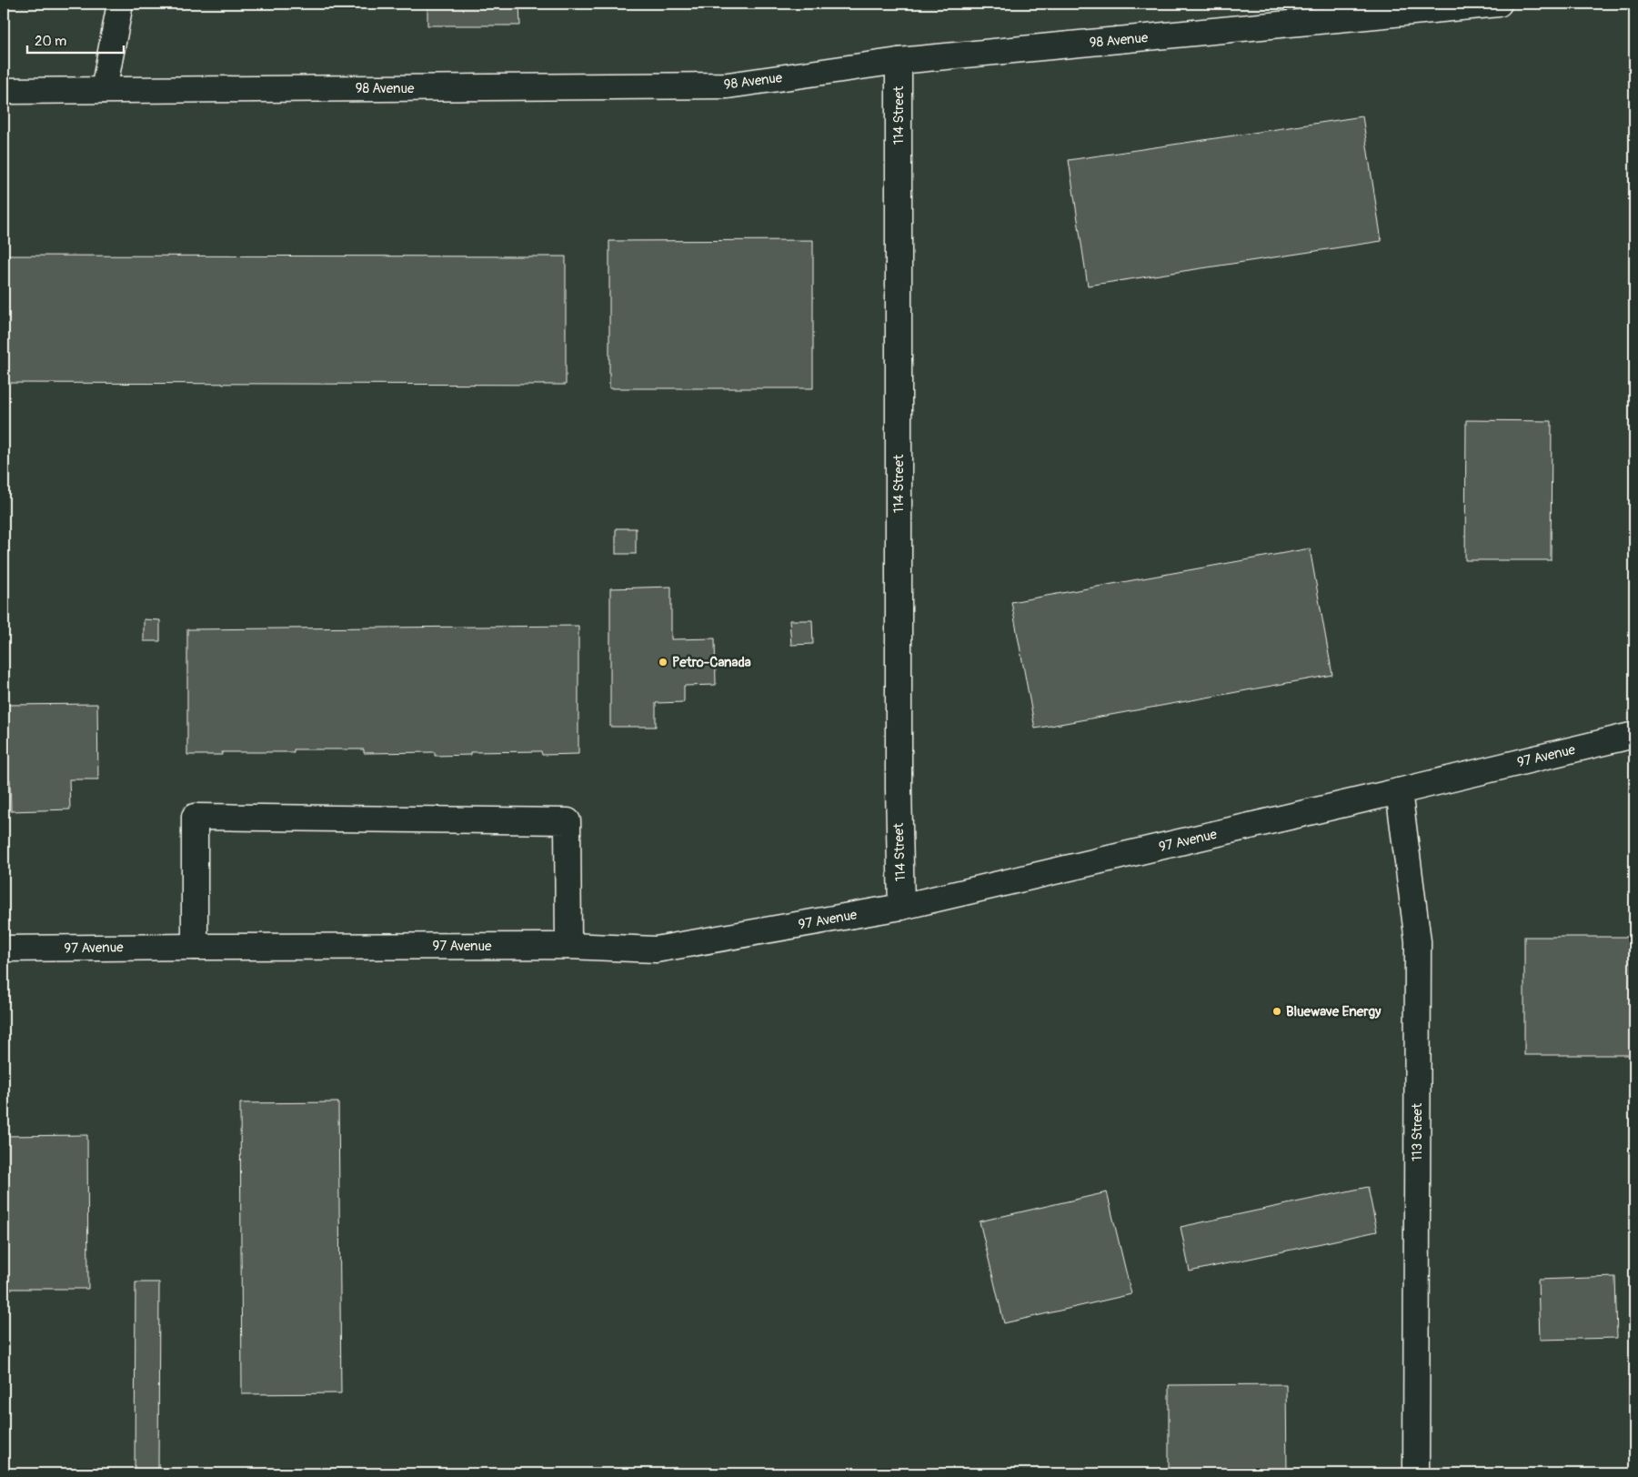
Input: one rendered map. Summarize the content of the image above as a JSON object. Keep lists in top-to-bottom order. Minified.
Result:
{"streets":{"street":["98 Avenue","114 Street","97 Avenue","113 Street"]},"crossings":[["98 Avenue","114 Street"],["114 Street","97 Avenue"],["97 Avenue","113 Street"]],"places":["Petro-Canada","Bluewave Energy"],"scale_bar":"20 m"}
